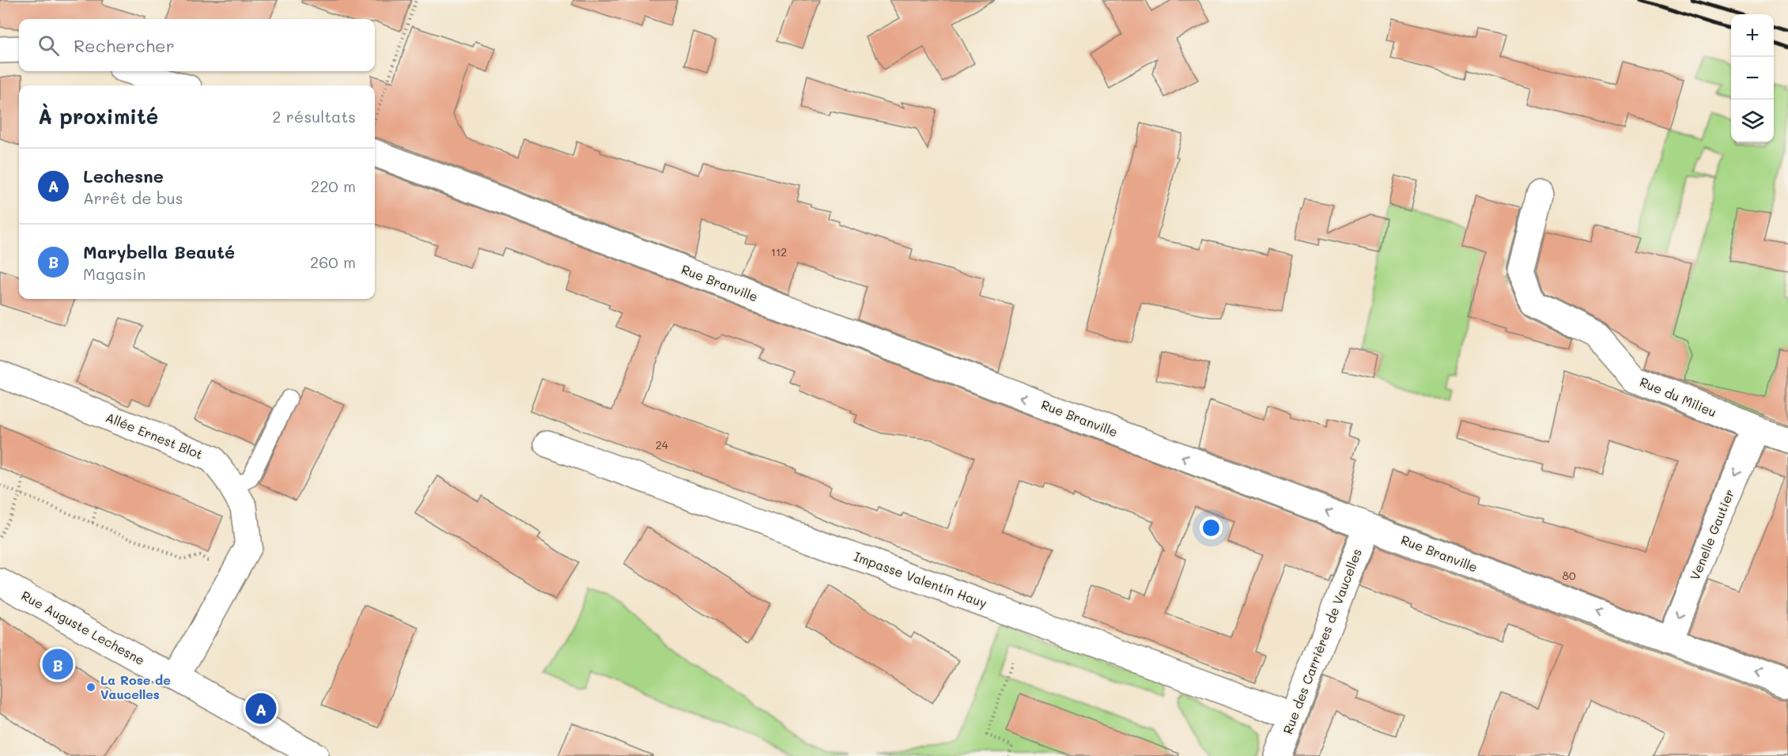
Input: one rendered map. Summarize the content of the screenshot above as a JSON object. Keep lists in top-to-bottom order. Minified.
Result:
{"streets":{"street":["Rue Branville","Rue du Milieu","Allée Ernest Blot","Venelle Gautier","Impasse Valentin Hauy","Rue Auguste Lechesne","Rue des Carrières de Vaucelles"]},"crossings":[["Rue Branville","Venelle Gautier"],["Rue Branville","Rue des Carrières de Vaucelles"],["Rue du Milieu","Venelle Gautier"],["Allée Ernest Blot","Rue Auguste Lechesne"],["Impasse Valentin Hauy","Rue des Carrières de Vaucelles"]],"one_way":["Rue Branville","Venelle Gautier"],"places":["La Rose de Vaucelles"],"house_numbers":["112","24","80"],"page":{"map_buttons":["+","−"],"search":"Rechercher","heading":["À proximité","2 résultats"],"list":[{"mark":"A","name":"Lechesne","note":"Arrêt de bus","value":"220 m"},{"mark":"B","name":"Marybella Beauté","note":"Magasin","value":"260 m"}],"pins":["B","A"]}}
